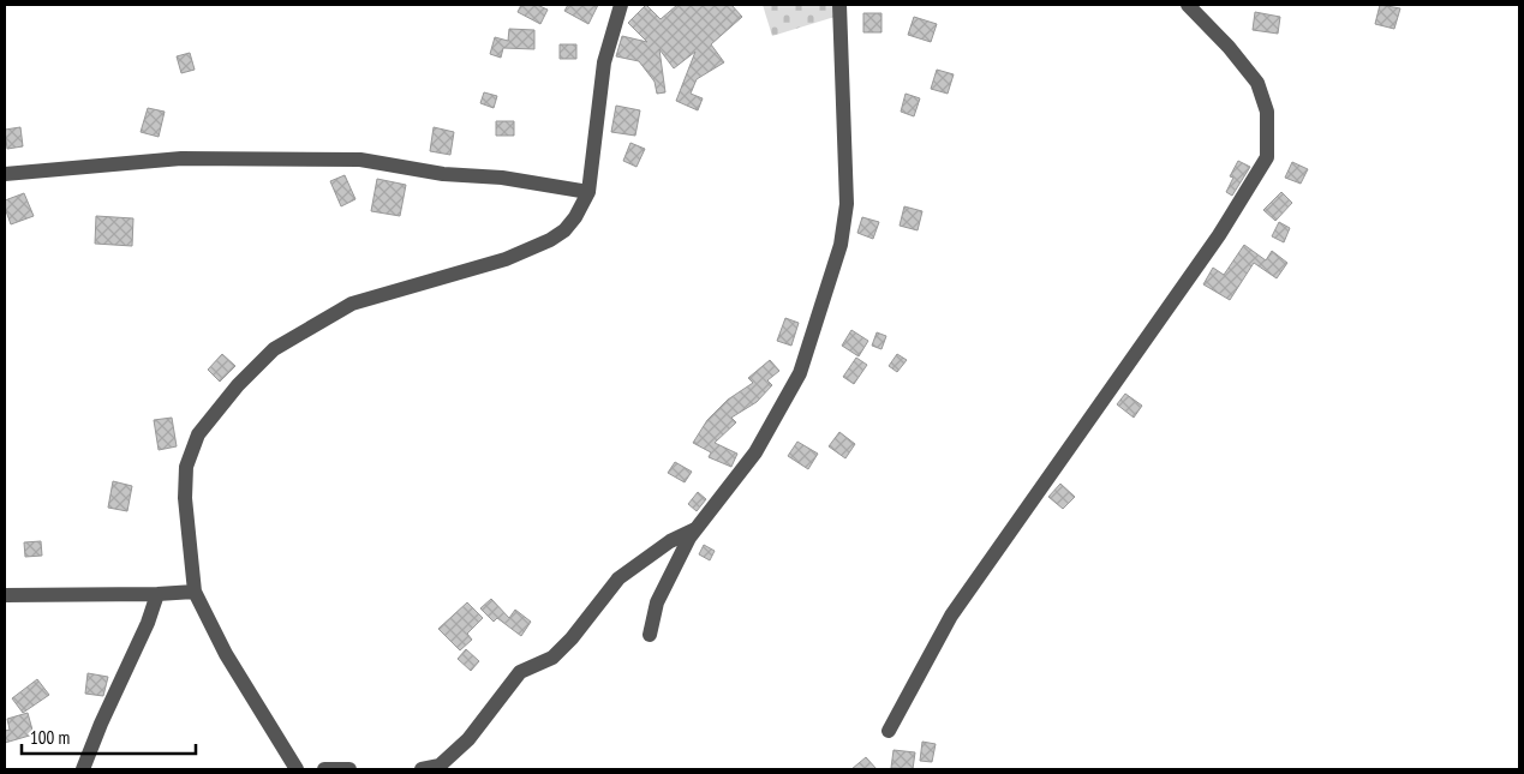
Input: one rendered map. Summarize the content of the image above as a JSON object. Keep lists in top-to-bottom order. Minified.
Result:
{"scale_bar":"100 m"}
